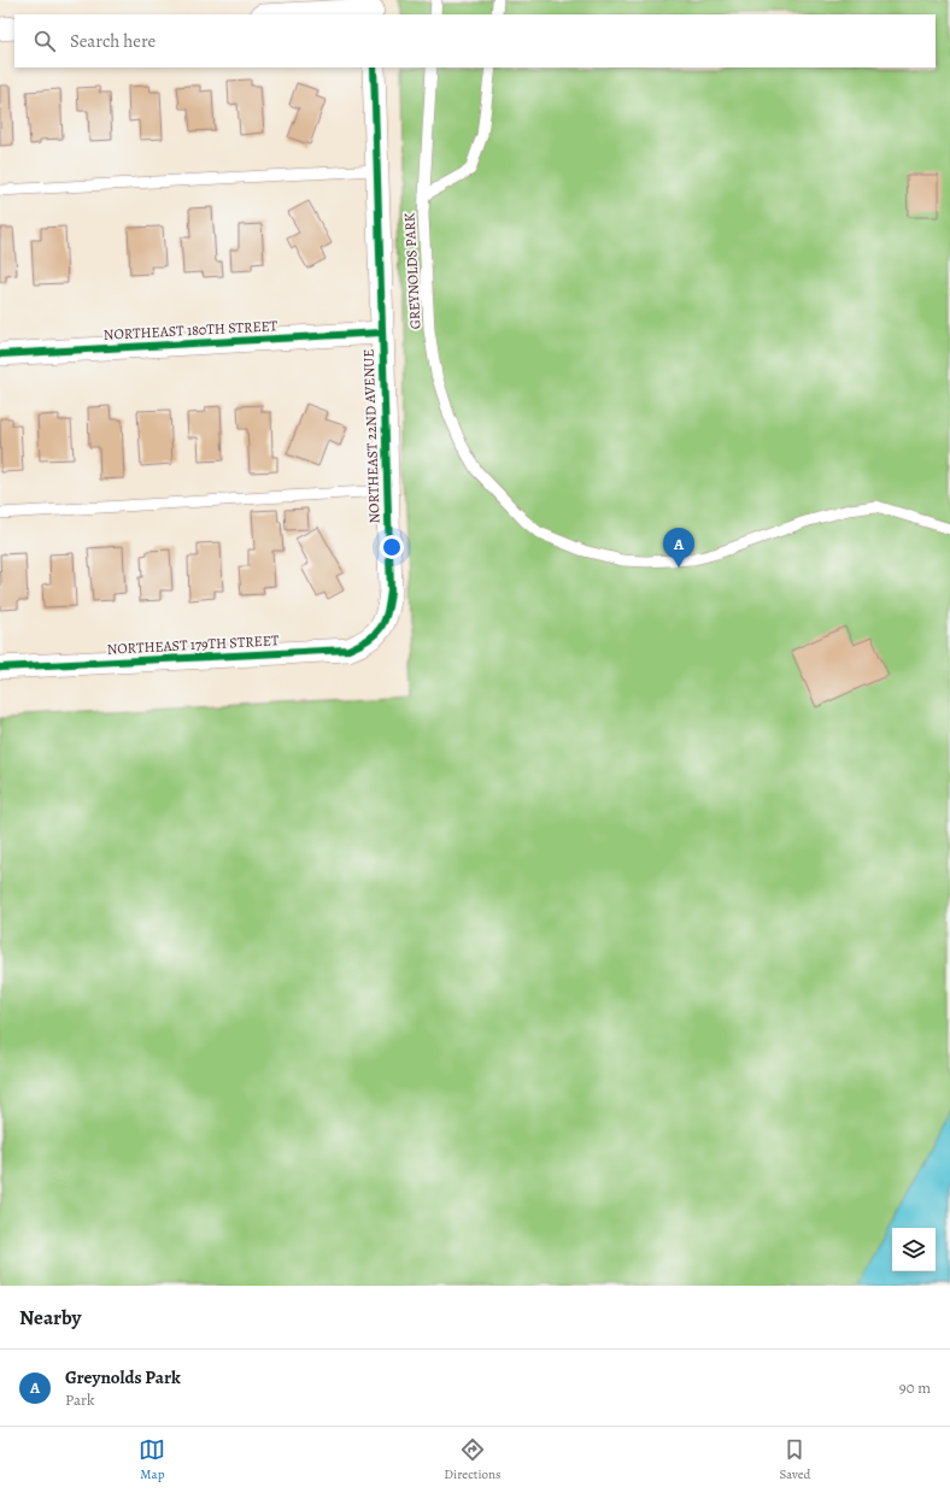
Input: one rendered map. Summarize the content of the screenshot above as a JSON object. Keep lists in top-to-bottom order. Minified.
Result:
{"streets":{"street":["NORTHEAST 180TH STREET","NORTHEAST 22ND AVENUE","NORTHEAST 179TH STREET"],"lane":["GREYNOLDS PARK"]},"crossings":[["NORTHEAST 180TH STREET","NORTHEAST 22ND AVENUE"],["NORTHEAST 22ND AVENUE","NORTHEAST 179TH STREET"]],"page":{"search":"Search here","pins":"A","heading":"Nearby","list":[{"mark":"A","name":"Greynolds Park","note":"Park","value":"90 m"}],"nav":["Map","Directions","Saved"]}}
